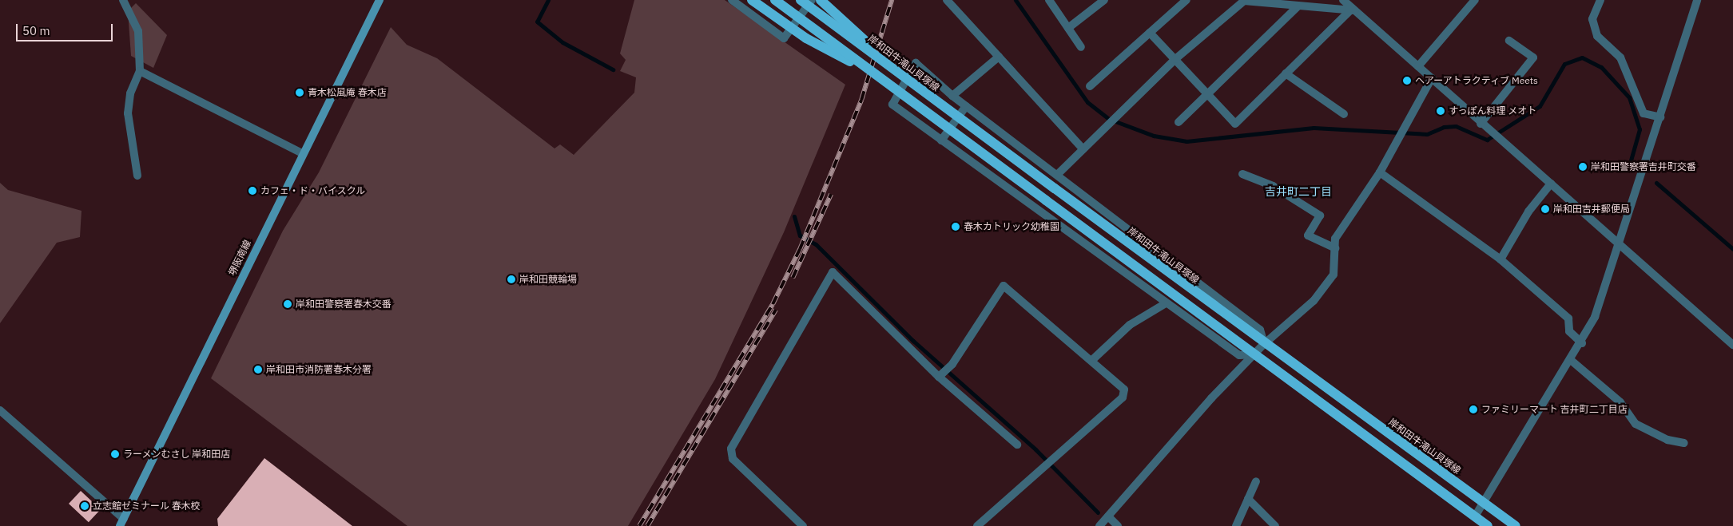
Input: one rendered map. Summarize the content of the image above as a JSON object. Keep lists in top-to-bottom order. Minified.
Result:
{"streets":{"main road":["岸和田牛滝山貝塚線","堺阪南線"]},"districts":["吉井町二丁目"],"places":["ヘアーアトラクティブ Meets","青木松風庵 春木店","すっぽん料理 メオト","岸和田警察署吉井町交番","カフェ・ド・バイスクル","岸和田吉井郵便局","春木カトリック幼稚園","岸和田競輪場","岸和田警察署春木交番","岸和田市消防署春木分署","ファミリーマート 吉井町二丁目店","ラーメンむさし 岸和田店","立志館ゼミナール 春木校"],"scale_bar":"50 m"}
